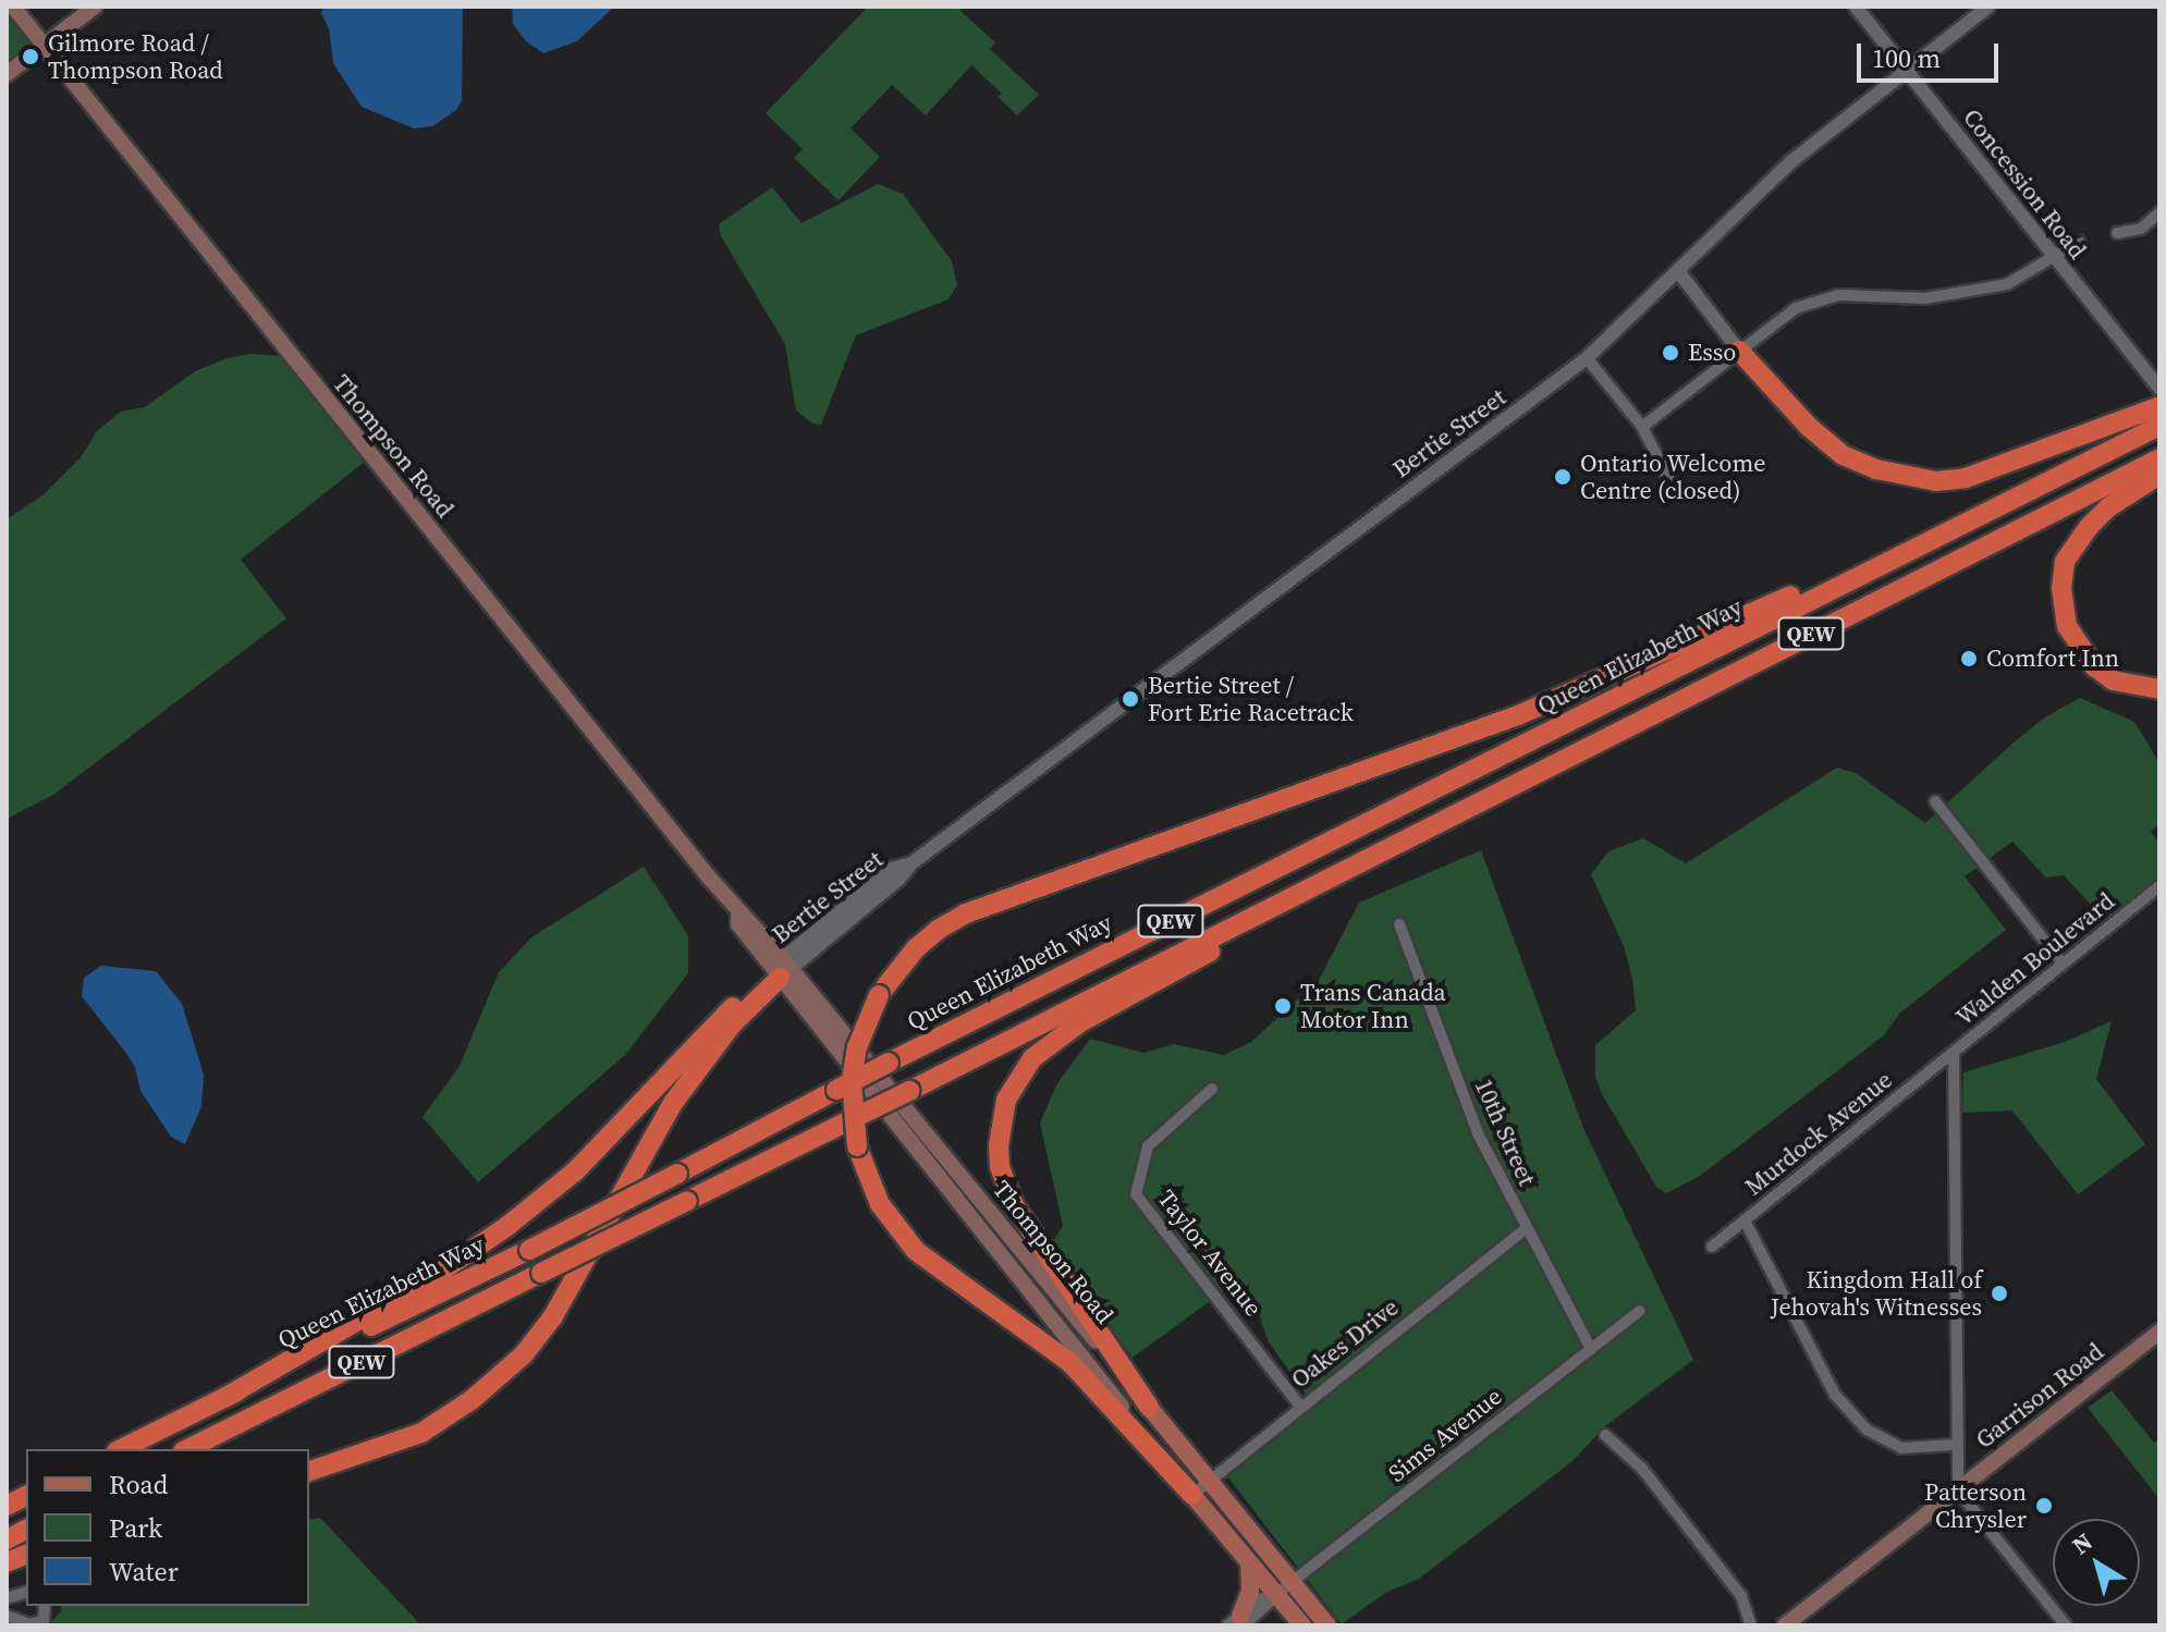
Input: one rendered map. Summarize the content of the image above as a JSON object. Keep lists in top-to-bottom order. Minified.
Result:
{"streets":{"highway":["QEW","Queen Elizabeth Way"],"main road":["Thompson Road","Garrison Road"],"street":["Concession Road","Bertie Street","Walden Boulevard","10th Street","Murdock Avenue","Taylor Avenue","Oakes Drive","Sims Avenue"]},"crossings":[["Concession Road","Bertie Street"],["Bertie Street","Thompson Road"],["Thompson Road","Oakes Drive"],["Thompson Road","Sims Avenue"],["Walden Boulevard","Murdock Avenue"],["Walden Boulevard","Garrison Road"],["10th Street","Oakes Drive"],["10th Street","Sims Avenue"],["Taylor Avenue","Oakes Drive"]],"places":["Gilmore Road / Thompson Road","Esso","Ontario Welcome Centre (closed)","Comfort Inn","Bertie Street / Fort Erie Racetrack","Trans Canada Motor Inn","Kingdom Hall of Jehovah's Witnesses","Patterson Chrysler"],"legend":["Road","Park","Water"],"scale_bar":"100 m","north":"top left"}
